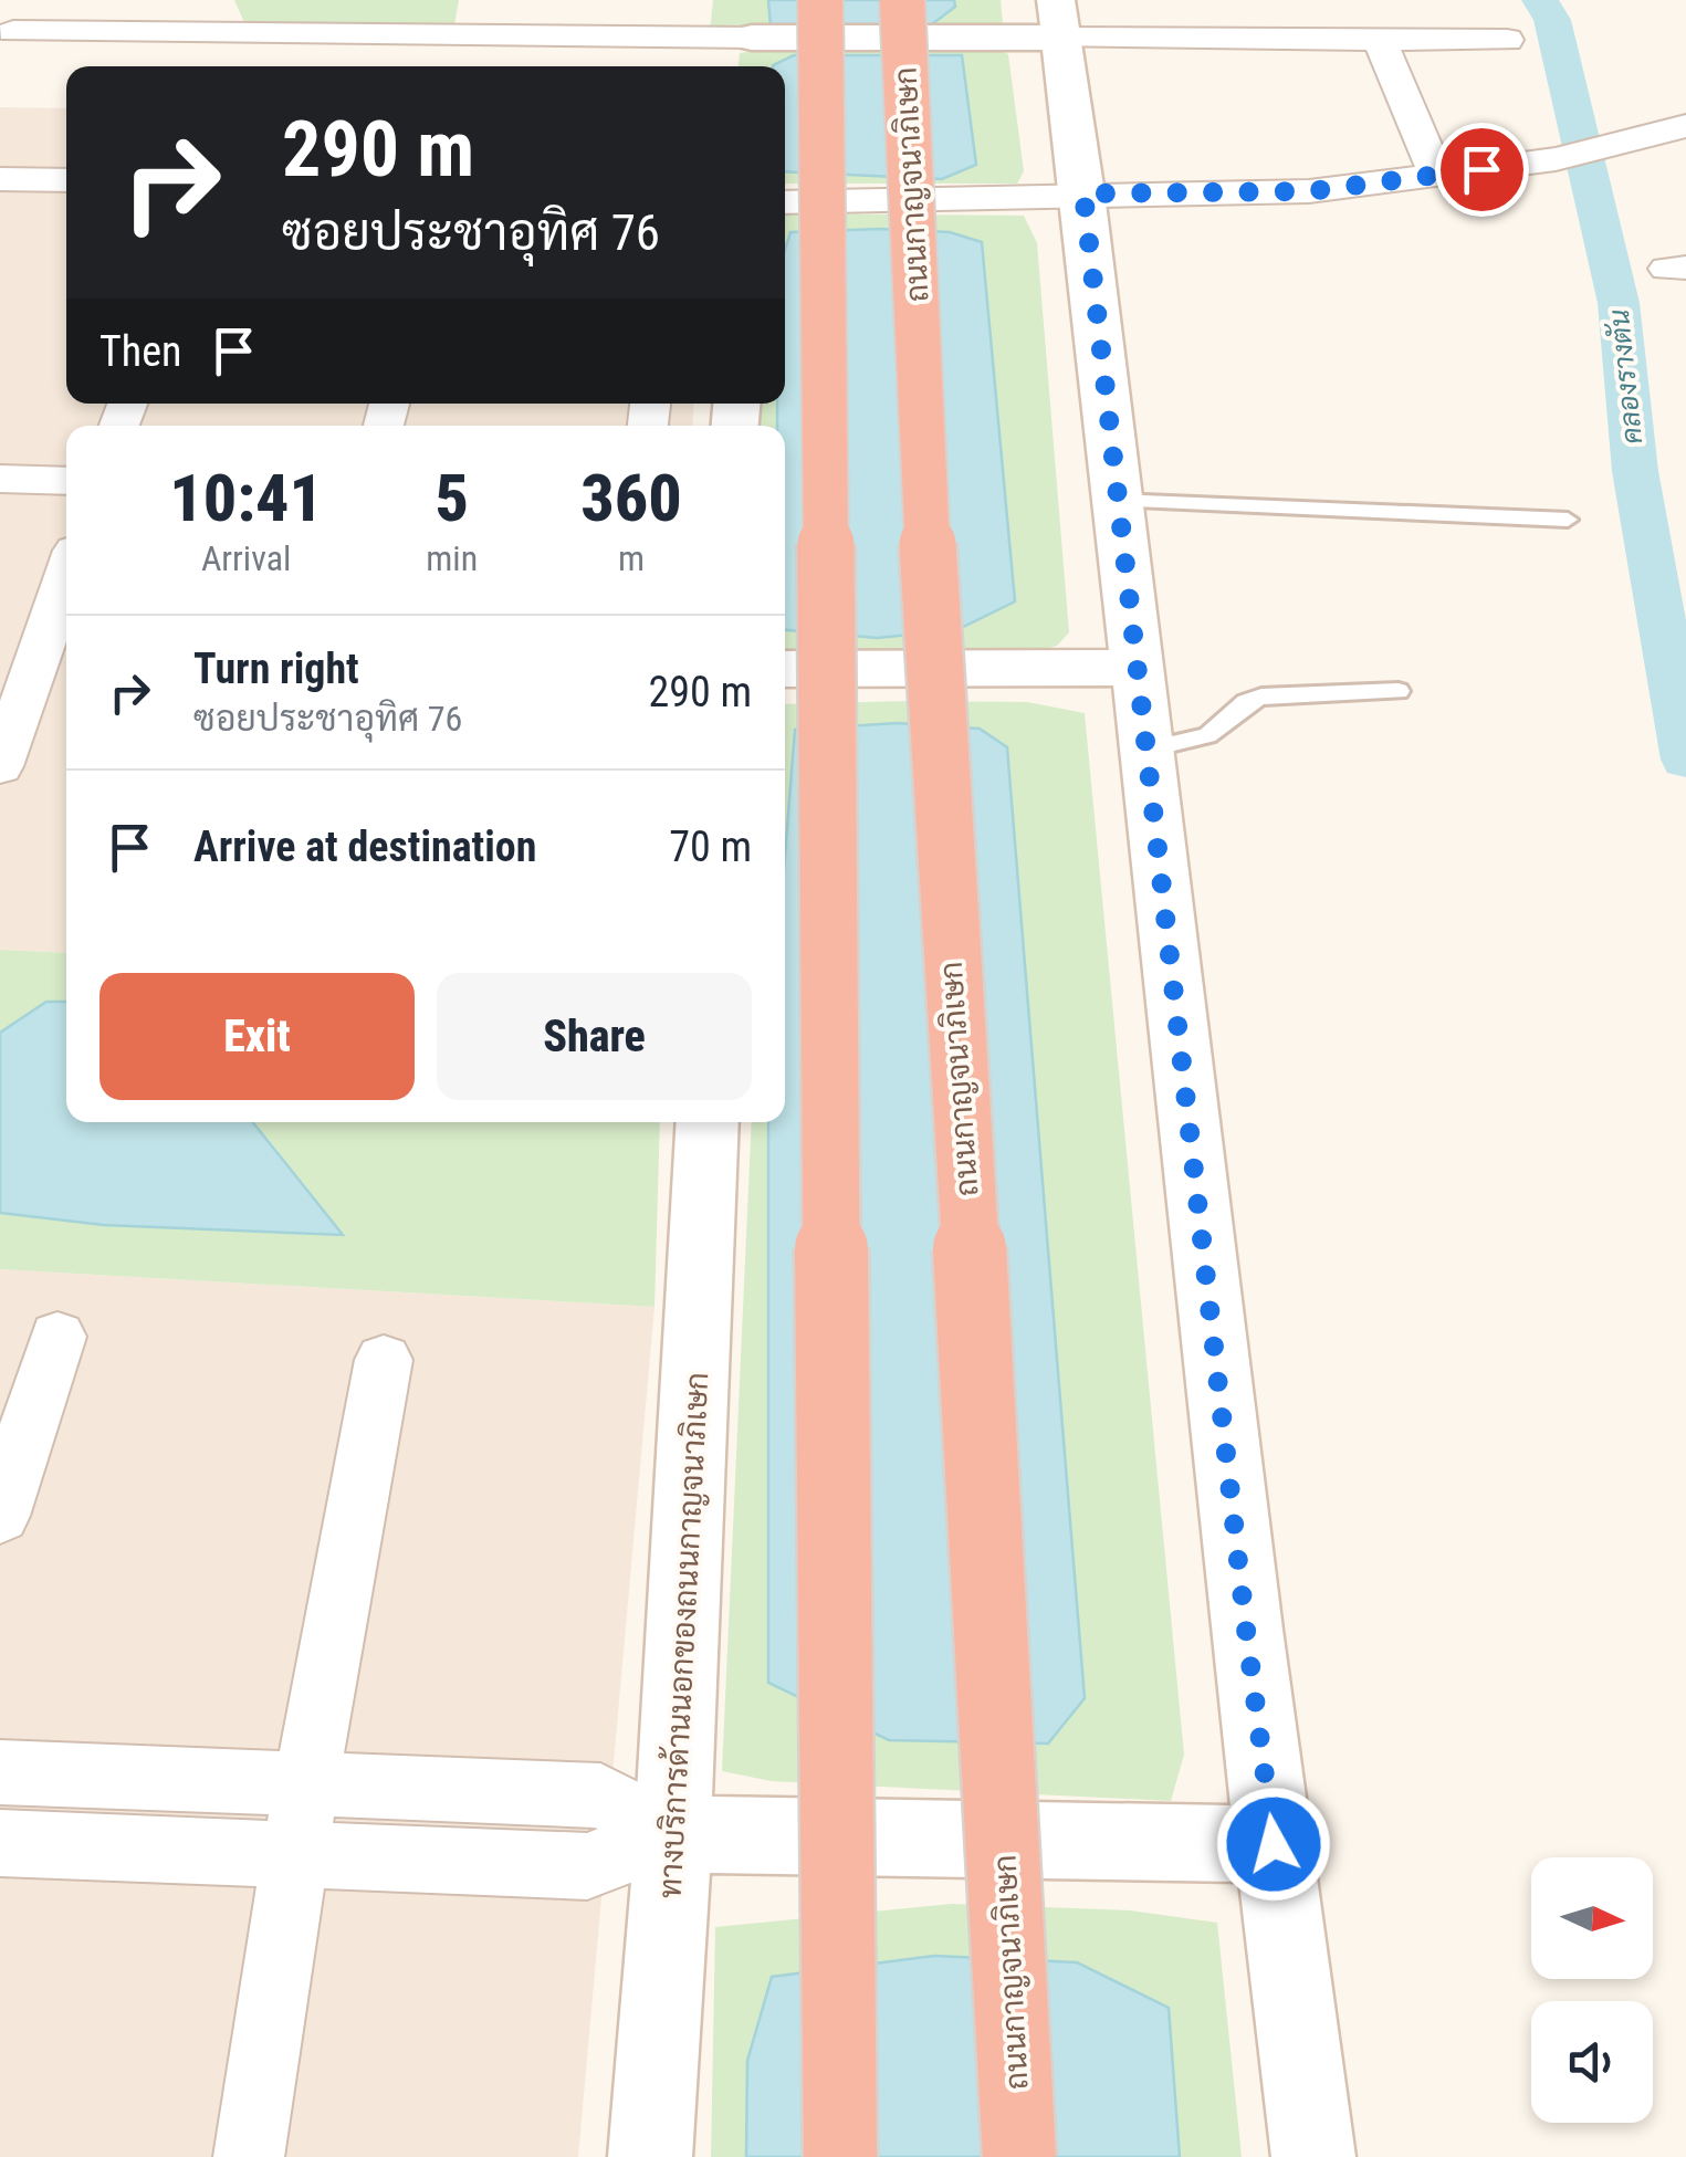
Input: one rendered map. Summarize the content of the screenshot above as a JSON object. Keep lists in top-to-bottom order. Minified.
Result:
{"streets":{"highway":["ถนนกาญจนาภิเษก"],"main road":["ทางบริการด้านนอกของถนนกาญจนาภิเษก"]},"water":["คลองรางตัน"],"north":"right","page":{"turn":["290 m","ซอยประชาอุทิศ 76"],"then":"Then","eta":["10:41","Arrival","5","min","360","m"],"list":[{"name":"Turn right","note":"ซอยประชาอุทิศ 76","value":"290 m"},{"name":"Arrive at destination","value":"70 m"}],"buttons":["Exit","Share"]}}
